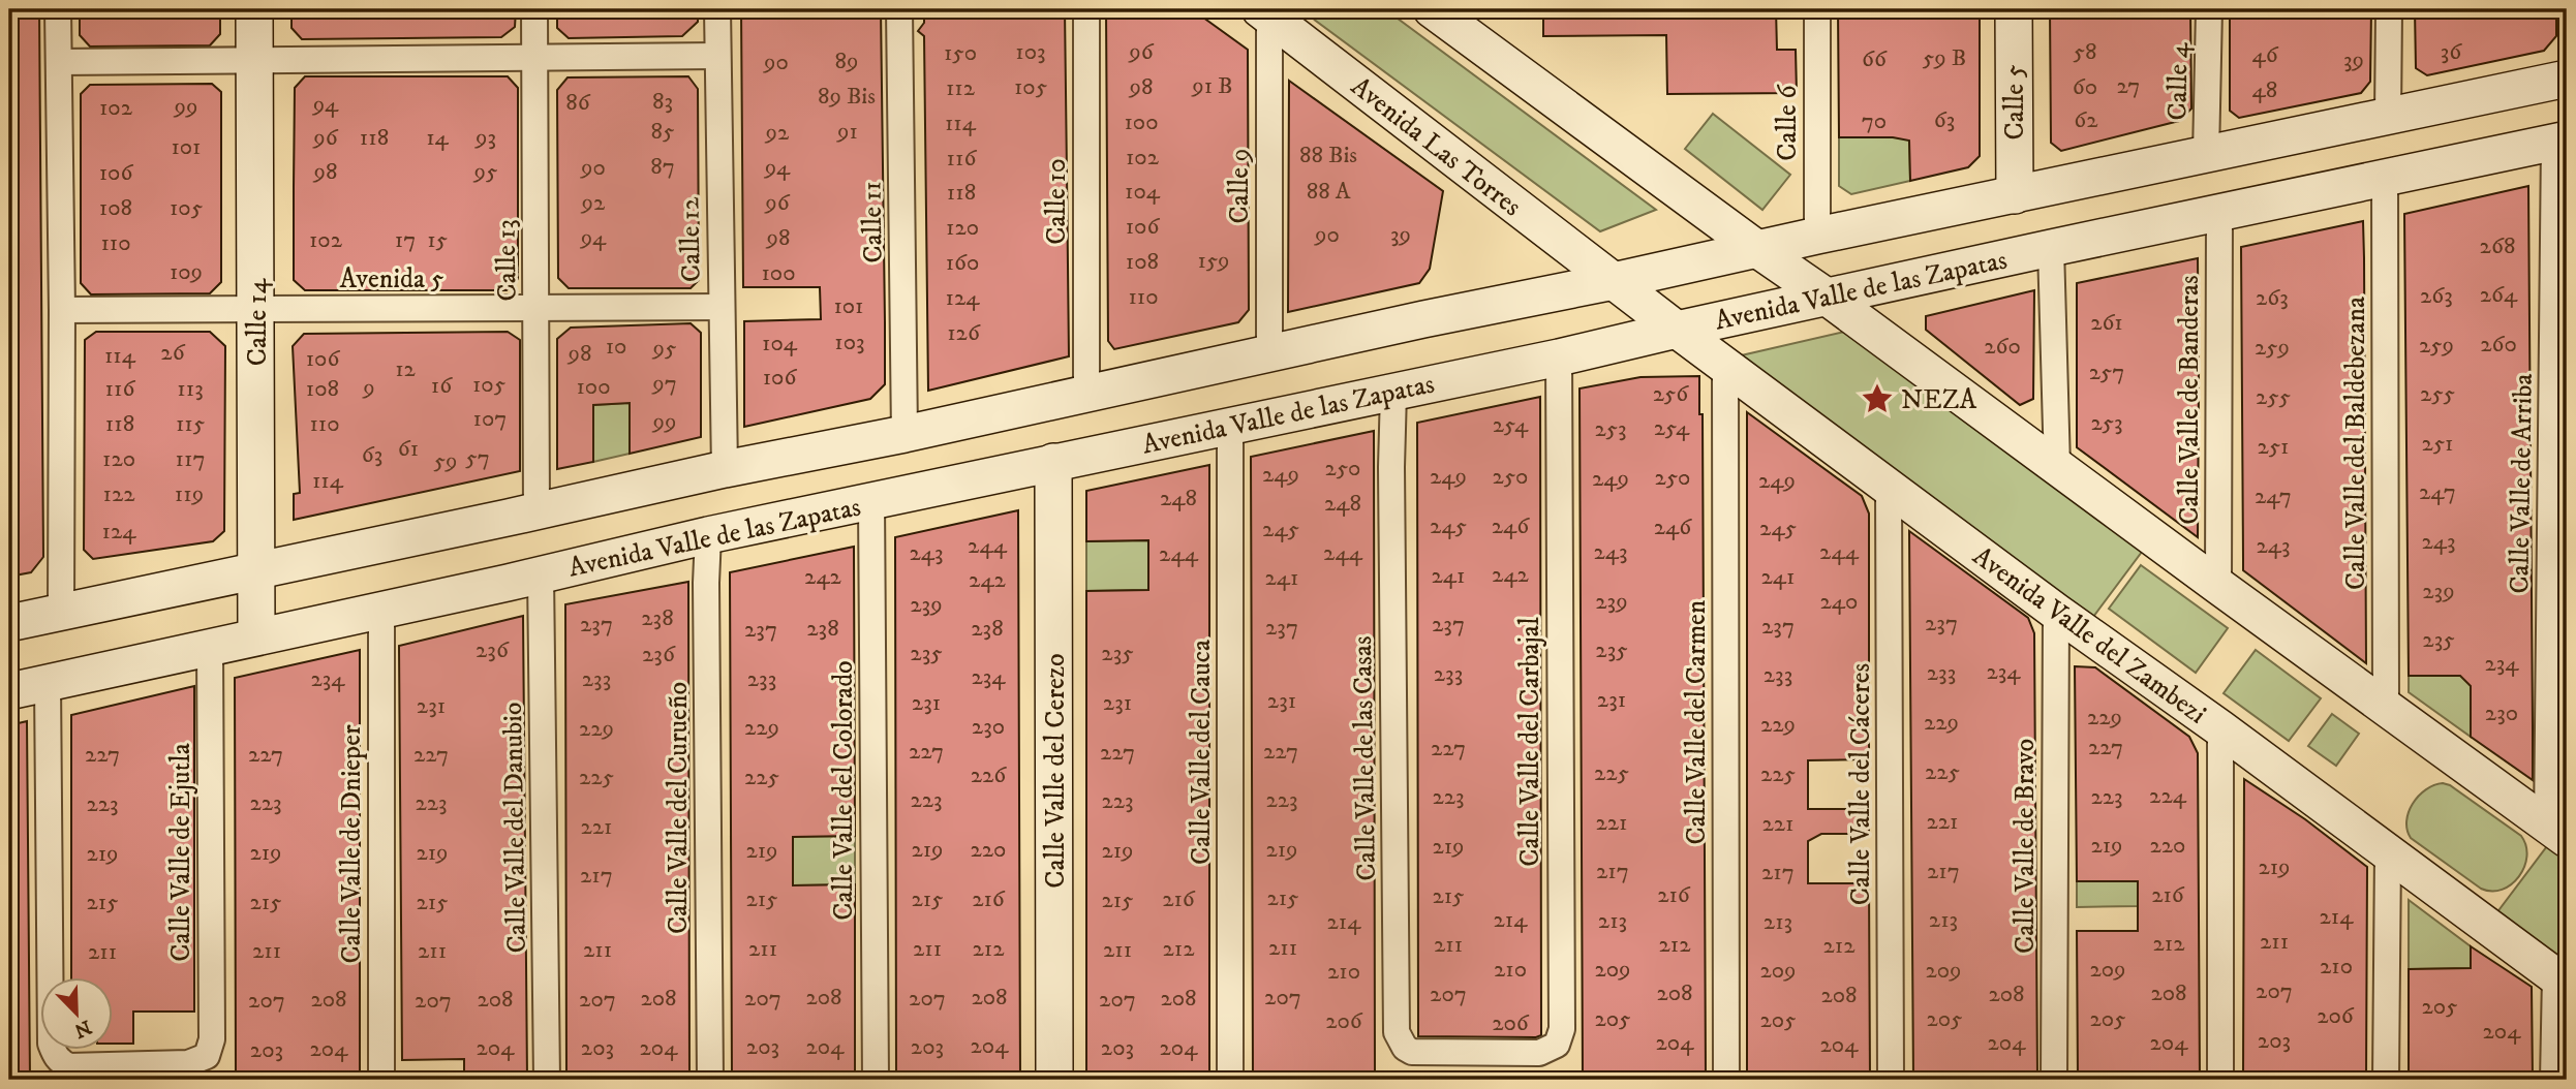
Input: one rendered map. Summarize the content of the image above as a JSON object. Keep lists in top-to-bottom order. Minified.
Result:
{"streets":{"main road":["Calle 5","Avenida Las Torres","Avenida Valle de las Zapatas","Calle 14","Avenida Valle del Zambezi","Calle Valle del Cerezo"],"street":["Calle 4","Calle 6","Calle 9","Calle 10","Calle 11","Calle 12","Calle 13","Avenida 5","Calle Valle de Banderas","Calle Valle del Baldebezana","Calle Valle de Arriba","Calle Valle del Carmen","Calle Valle del Carbajal","Calle Valle del Cauca","Calle Valle de las Casas","Calle Valle del Cáceres","Calle Valle del Colorado","Calle Valle del Curueño","Calle Valle del Danubio","Calle Valle de Dnieper","Calle Valle de Bravo","Calle Valle de Ejutla"]},"crossings":[["Avenida Las Torres","Calle 9"],["Avenida Las Torres","Avenida Valle del Zambezi"],["Calle 12","Avenida 5"],["Calle 13","Avenida 5"],["Avenida 5","Calle 14"],["Avenida Valle de las Zapatas","Calle 14"],["Avenida Valle de las Zapatas","Calle Valle de Banderas"],["Avenida Valle de las Zapatas","Calle Valle del Baldebezana"],["Avenida Valle de las Zapatas","Calle Valle de Arriba"],["Avenida Valle de las Zapatas","Avenida Valle del Zambezi"],["Avenida Valle de las Zapatas","Calle Valle del Carbajal"],["Avenida Valle de las Zapatas","Calle Valle del Cauca"],["Avenida Valle de las Zapatas","Calle Valle de las Casas"],["Avenida Valle de las Zapatas","Calle Valle del Cerezo"],["Avenida Valle de las Zapatas","Calle Valle del Colorado"],["Avenida Valle de las Zapatas","Calle Valle del Curueño"],["Avenida Valle de las Zapatas","Calle Valle del Danubio"],["Avenida Valle de las Zapatas","Calle Valle de Dnieper"],["Avenida Valle de las Zapatas","Calle Valle de Ejutla"],["Avenida Valle del Zambezi","Calle Valle del Carmen"],["Avenida Valle del Zambezi","Calle Valle del Cáceres"],["Avenida Valle del Zambezi","Calle Valle de Bravo"],["Calle Valle del Carbajal","Calle Valle de las Casas"]],"places":{"place":["NEZA"]},"house_numbers":["103","96","58","36","150","46","59 B","66","39","89","90","91 B","27","105","98","60","112","48","89 Bis","83","86","94","99","102","63","62","70","100","114","85","91","92","96","118","14","93","101","88 Bis","102","116","87","90","94","98","95","106","104","88 A","118","92","96","108","105","106","120","90","39","94","98","102","17","15","110","268","159","108","160","109","100","264","263","110","124","263","101","261","126","103","104","260","259","10","260","259","95","26","98","114","106","12","257","106","97","105","16","100","9","116","113","108","256","255","255","107","99","253","118","115","110","254","254","253","251","251","61","63","57","120","117","59","250","249","249","250","250","249","114","249","247","122","119","247","248","248","245","246","246","245","245","124","243","244","243","243","244","243","244","244","242","241","242","241","241","242","239","239","240","239","238","237","237","237","237","237","238","238","237","235","236","235","235","235","236","234","234","233","233","233","234","234","233","233","231","231","231","231","231","230","229","229","229","230","229","229","227","227","227","227","227","227","227","227","225","225","225","226","225","225","224","223","223","223","223","223","223","223","223","221","221","221","221","219","220","219","219","220","219","219","219","219","219","219","219","217","217","217","217","216","216","215","215","215","215","216","216","215","215","215","215","214","214","213","213","214","213","211","212","211","212","212","211","211","211","212","212","211","211","211","211","211","210","210","209","209","209","209","210","207","208","208","207","208","208","208","208","207","208","207","207","208","208","208","207","207","207","207","205","206","205","205","205","205","206","206","204","203","204","204","204","204","204","203","204","203","204","203","204","203","204","204","203"],"north":"bottom right"}
